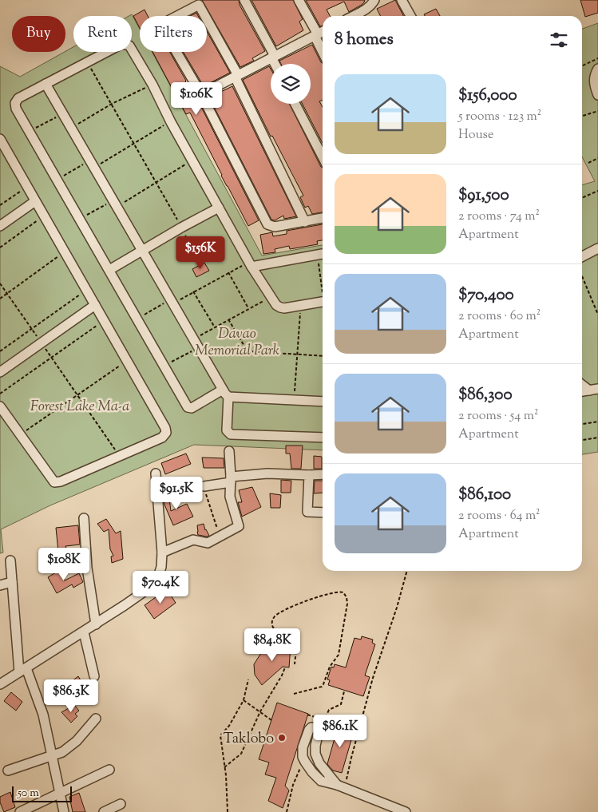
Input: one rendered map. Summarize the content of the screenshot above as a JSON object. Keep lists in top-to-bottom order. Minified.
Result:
{"parks":["Davao Memorial Park","Forest Lake Ma-a"],"places":["Taklobo"],"scale_bar":"50 m","page":{"chip":["Buy","Rent","Filters"],"heading":"8 homes","list":[{"name":"$156,000","note":"5 rooms · 123 m² · House"},{"name":"$91,500","note":"2 rooms · 74 m² · Apartment"},{"name":"$70,400","note":"2 rooms · 60 m² · Apartment"},{"name":"$86,300","note":"2 rooms · 54 m² · Apartment"},{"name":"$86,100","note":"2 rooms · 64 m² · Apartment"}],"price":["$106K","$156K","$91.5K","$108K","$70.4K","$84.8K","$86.3K","$86.1K"],"scale":"50 m"}}
